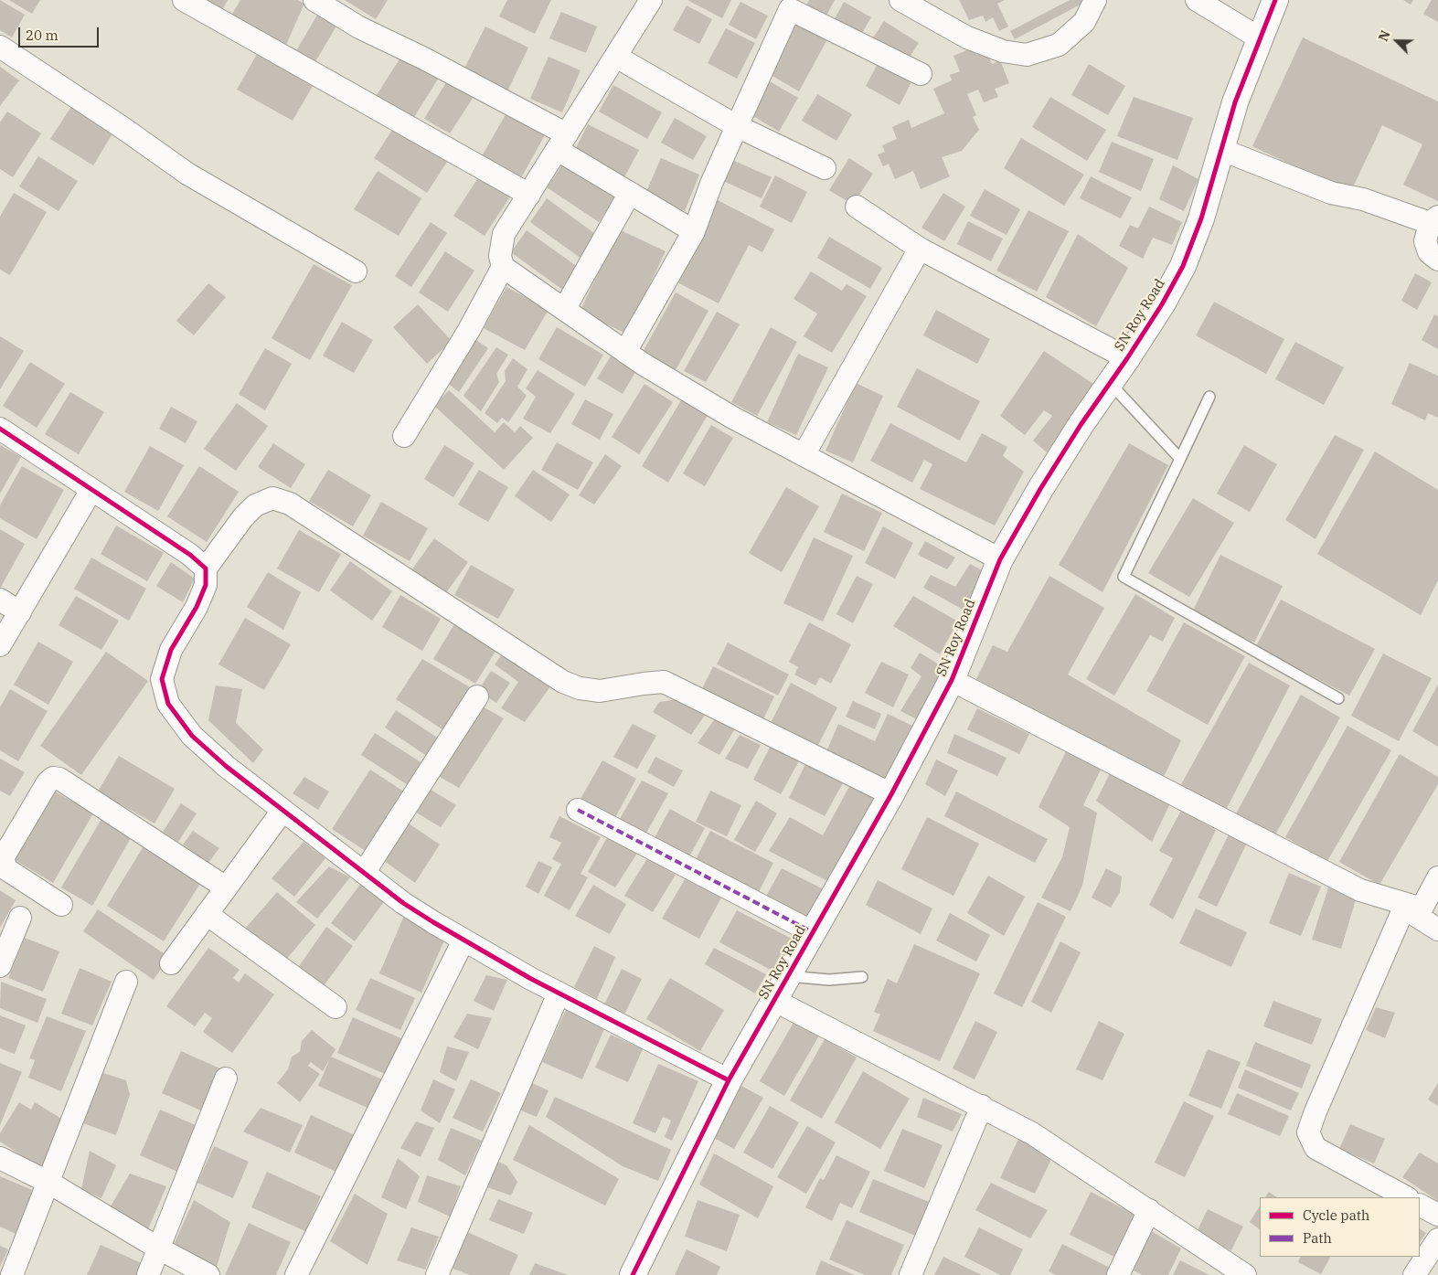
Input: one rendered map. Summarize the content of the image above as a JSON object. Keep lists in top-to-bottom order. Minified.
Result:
{"streets":{"street":["SN Roy Road"]},"legend":["Cycle path","Path"],"scale_bar":"20 m","north":"top left"}
